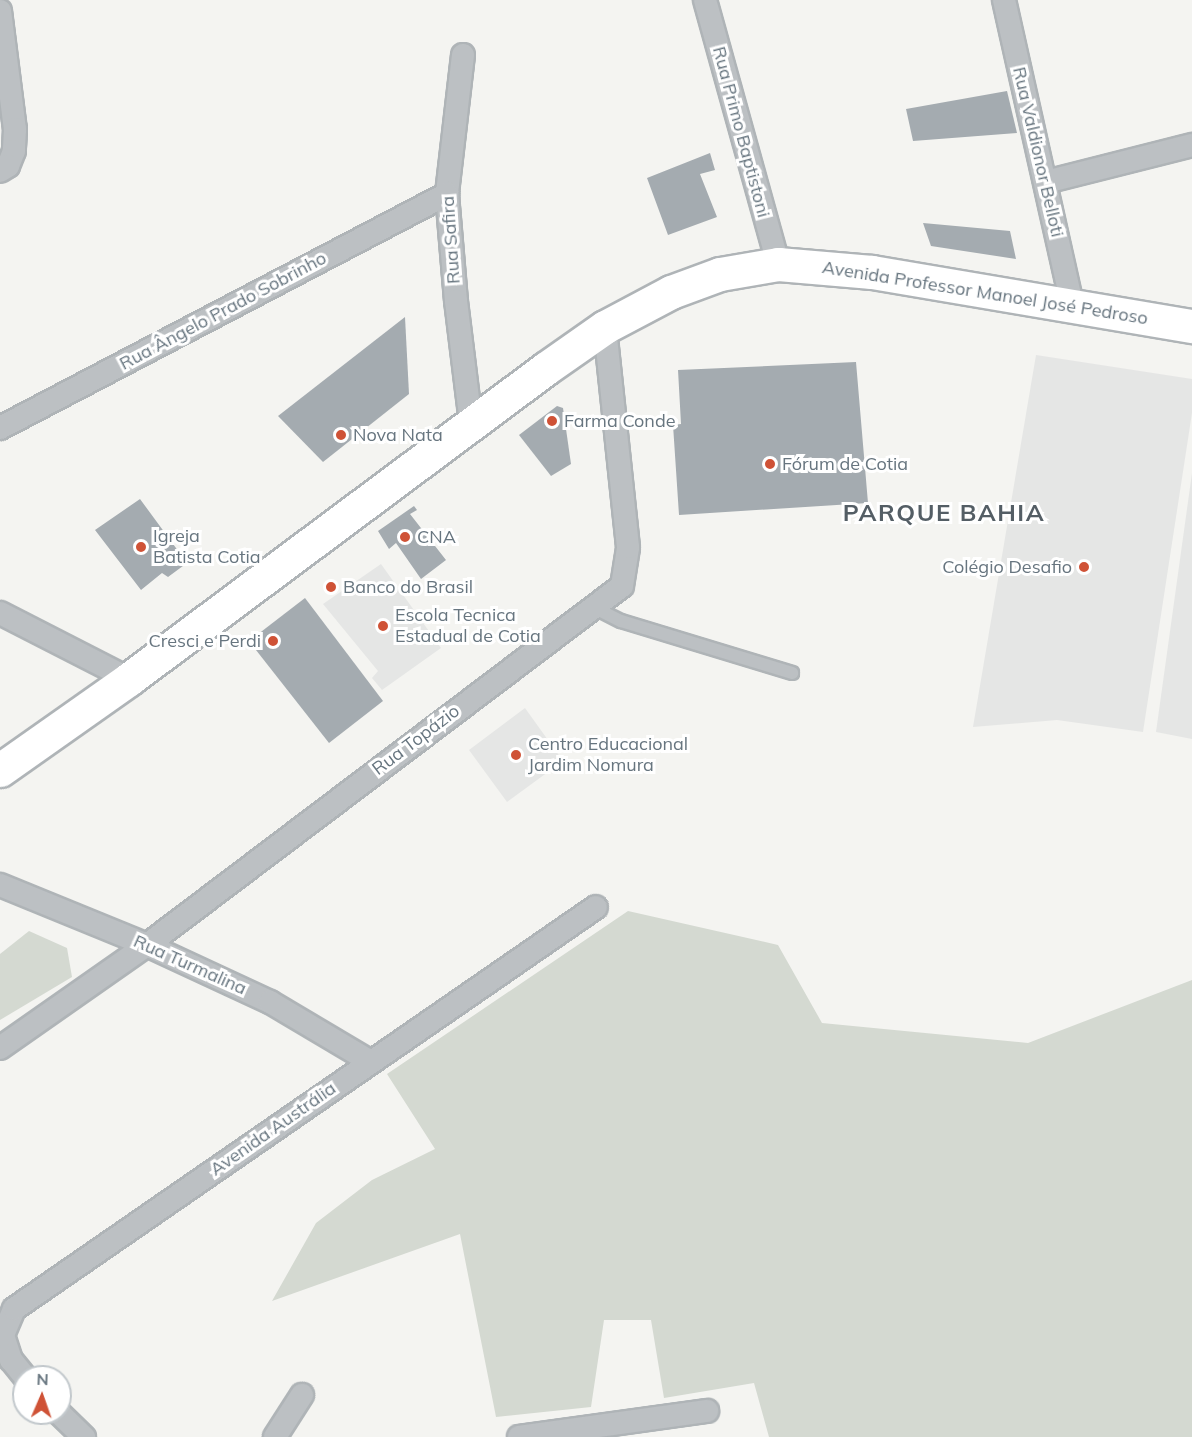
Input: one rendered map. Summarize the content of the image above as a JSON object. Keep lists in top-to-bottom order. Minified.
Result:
{"streets":{"main road":["Avenida Professor Manoel José Pedroso"],"street":["Rua Primo Baptistoni","Rua Valdionor Belloti","Rua Safira","Rua Ângelo Prado Sobrinho","Rua Topázio","Rua Turmalina","Avenida Austrália"]},"crossings":[["Rua Primo Baptistoni","Avenida Professor Manoel José Pedroso"],["Rua Valdionor Belloti","Avenida Professor Manoel José Pedroso"],["Rua Safira","Avenida Professor Manoel José Pedroso"],["Rua Safira","Rua Ângelo Prado Sobrinho"],["Avenida Professor Manoel José Pedroso","Rua Topázio"],["Rua Topázio","Rua Turmalina"],["Rua Turmalina","Avenida Austrália"]],"districts":["PARQUE BAHIA"],"places":["Farma Conde","Nova Nata","Fórum de Cotia","CNA","Igreja Batista Cotia","Colégio Desafio","Banco do Brasil","Escola Tecnica Estadual de Cotia","Cresci e Perdi","Centro Educacional Jardim Nomura"],"north":"top"}
